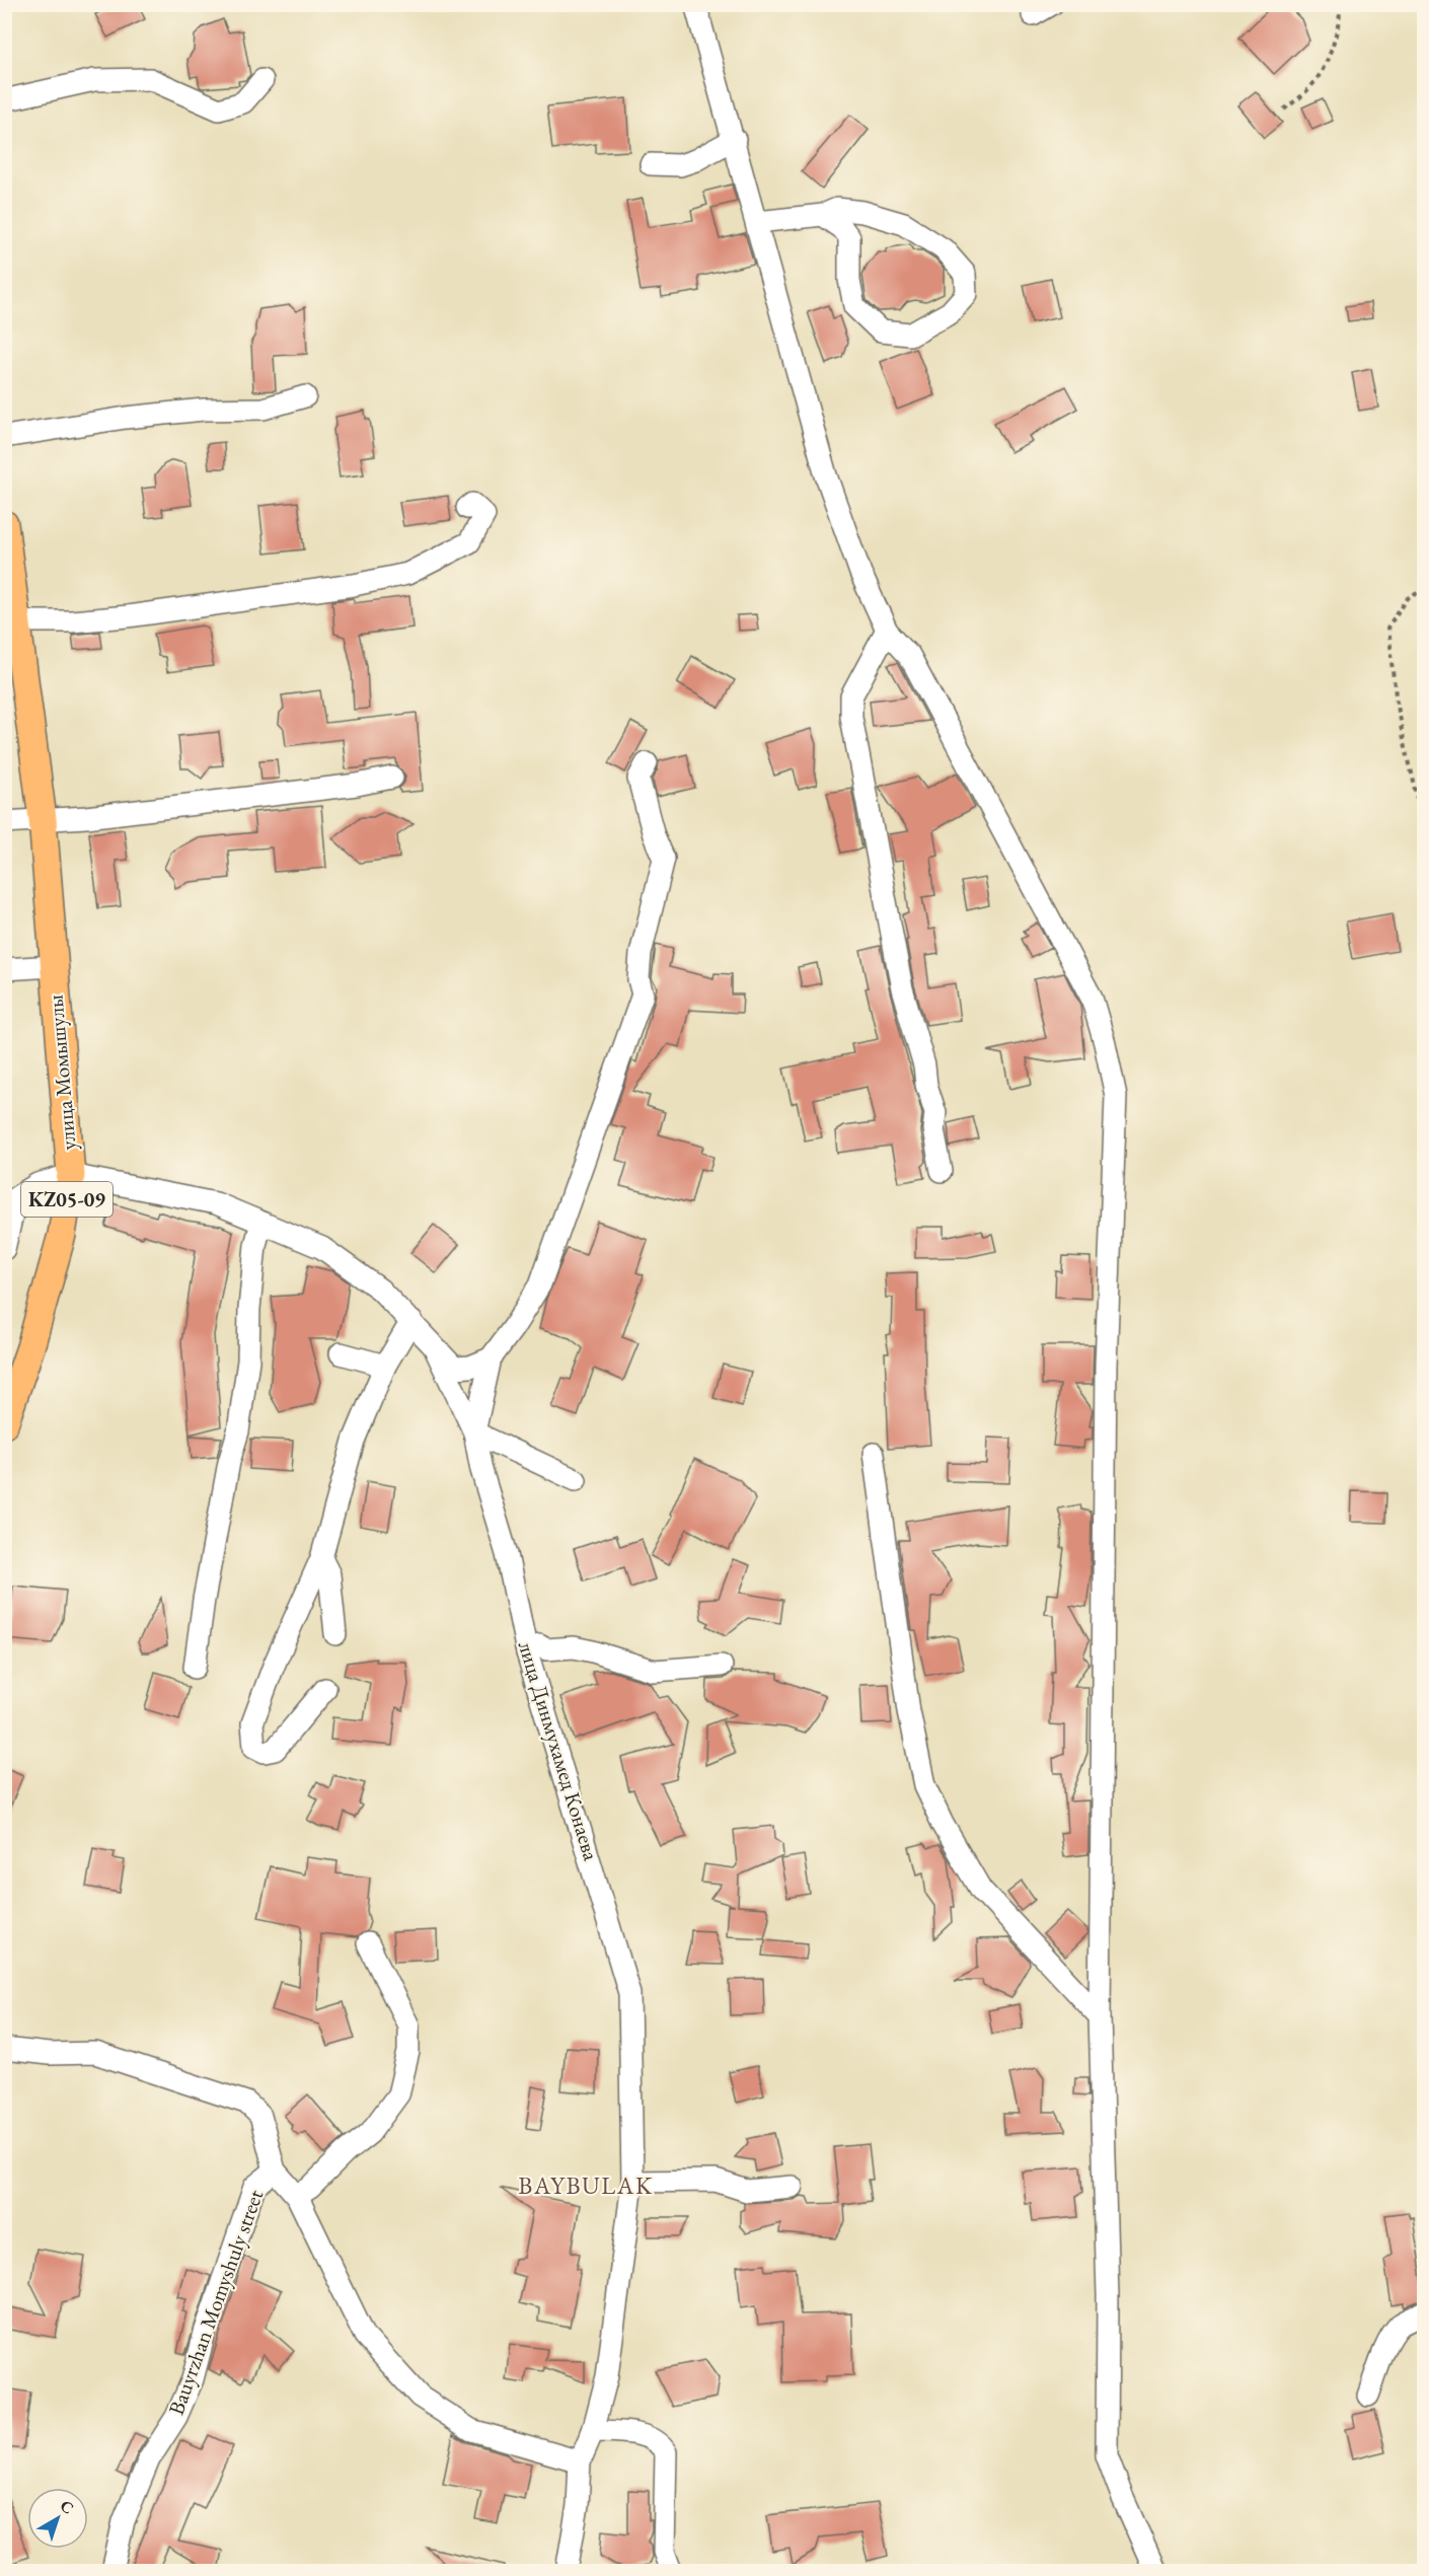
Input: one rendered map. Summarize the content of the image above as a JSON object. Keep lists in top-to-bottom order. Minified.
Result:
{"streets":{"main road":["улица Момышулы","KZ05-09"],"street":["лица Динмухамед Конаева","Bauyrzhan Momyshuly street"]},"crossings":[["улица Момышулы","KZ05-09"],["улица Момышулы","лица Динмухамед Конаева"]],"districts":["BAYBULAK"],"north":"top right"}
